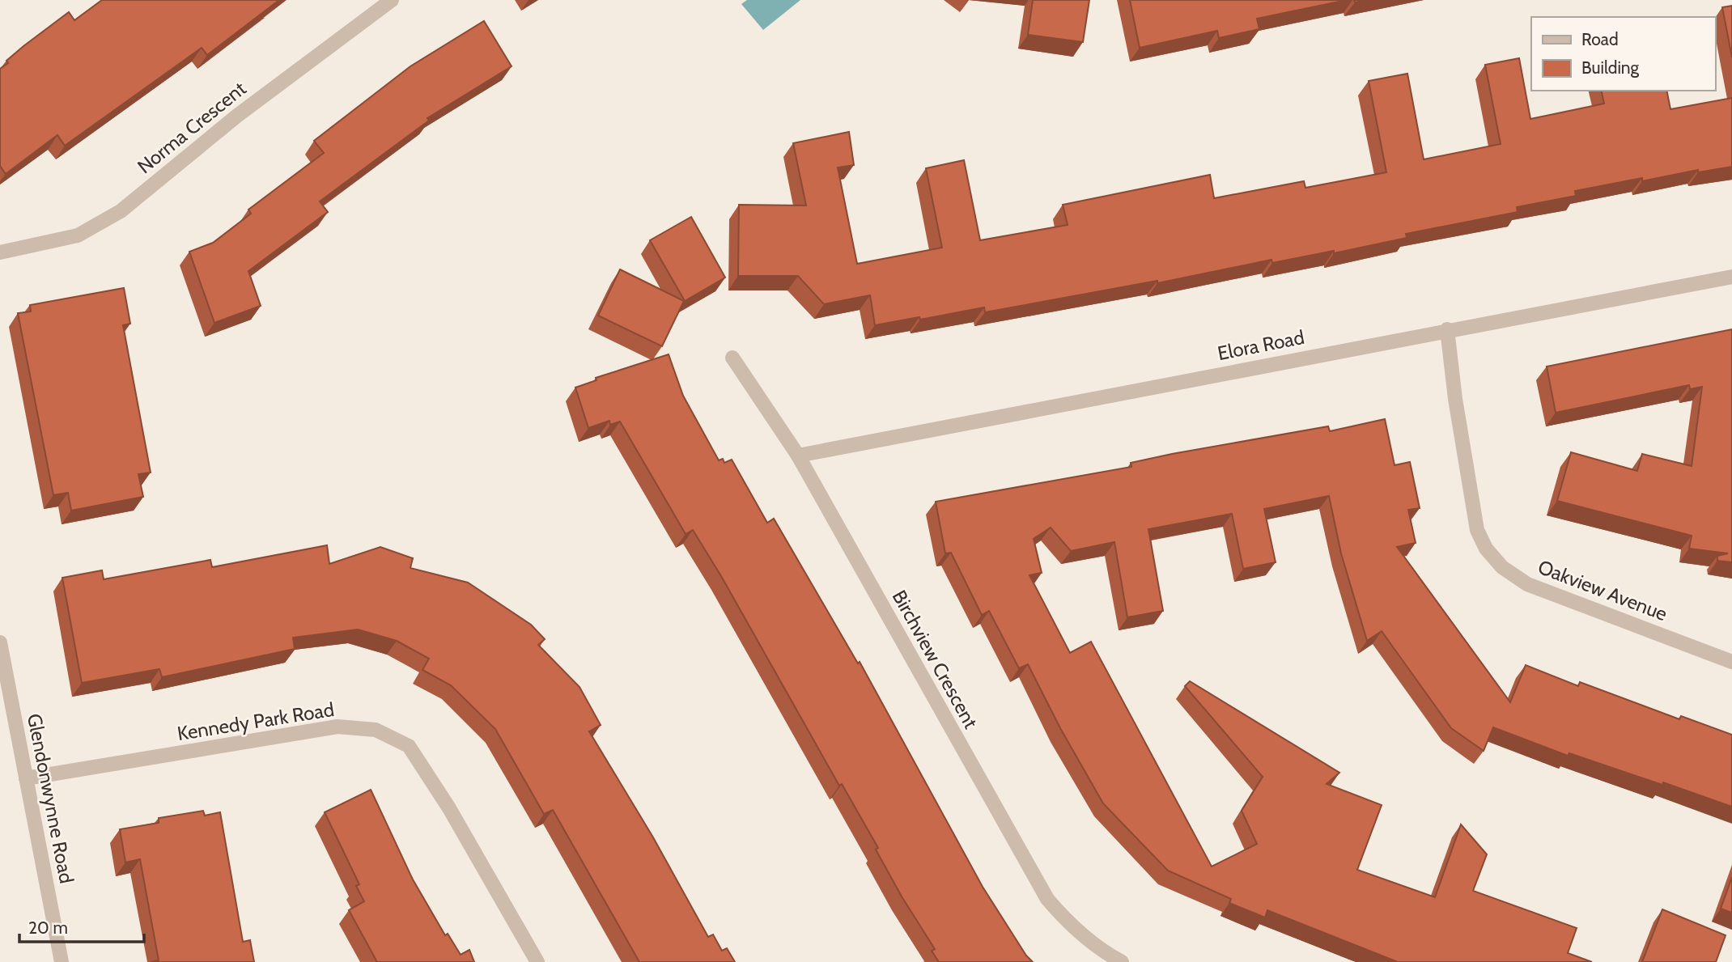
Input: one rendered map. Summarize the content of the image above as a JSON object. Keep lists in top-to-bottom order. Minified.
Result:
{"streets":{"street":["Norma Crescent","Elora Road","Oakview Avenue","Birchview Crescent","Kennedy Park Road","Glendonwynne Road"]},"crossings":[["Elora Road","Oakview Avenue"],["Elora Road","Birchview Crescent"],["Kennedy Park Road","Glendonwynne Road"]],"legend":["Road","Building"],"scale_bar":"20 m"}
